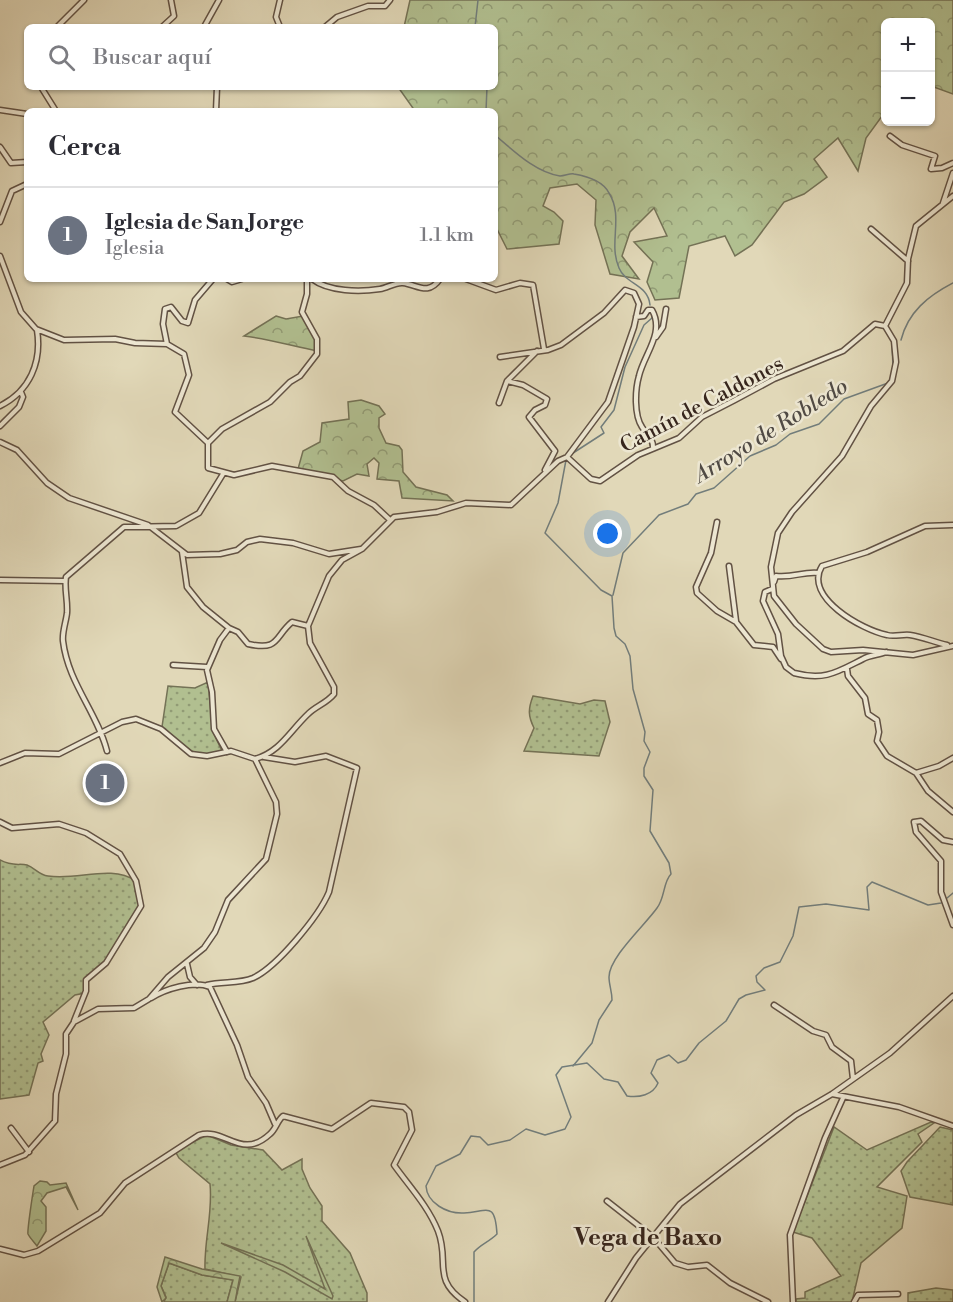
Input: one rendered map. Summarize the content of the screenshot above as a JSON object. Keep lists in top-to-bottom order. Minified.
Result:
{"streets":{"street":["Camín de Caldones"]},"districts":["Vega de Baxo"],"water":["Arroyo de Robledo"],"page":{"map_buttons":["+","−"],"search":"Buscar aquí","heading":"Cerca","list":[{"mark":"1","name":"Iglesia de San Jorge","note":"Iglesia","value":"1.1 km"}],"pins":"1"}}
